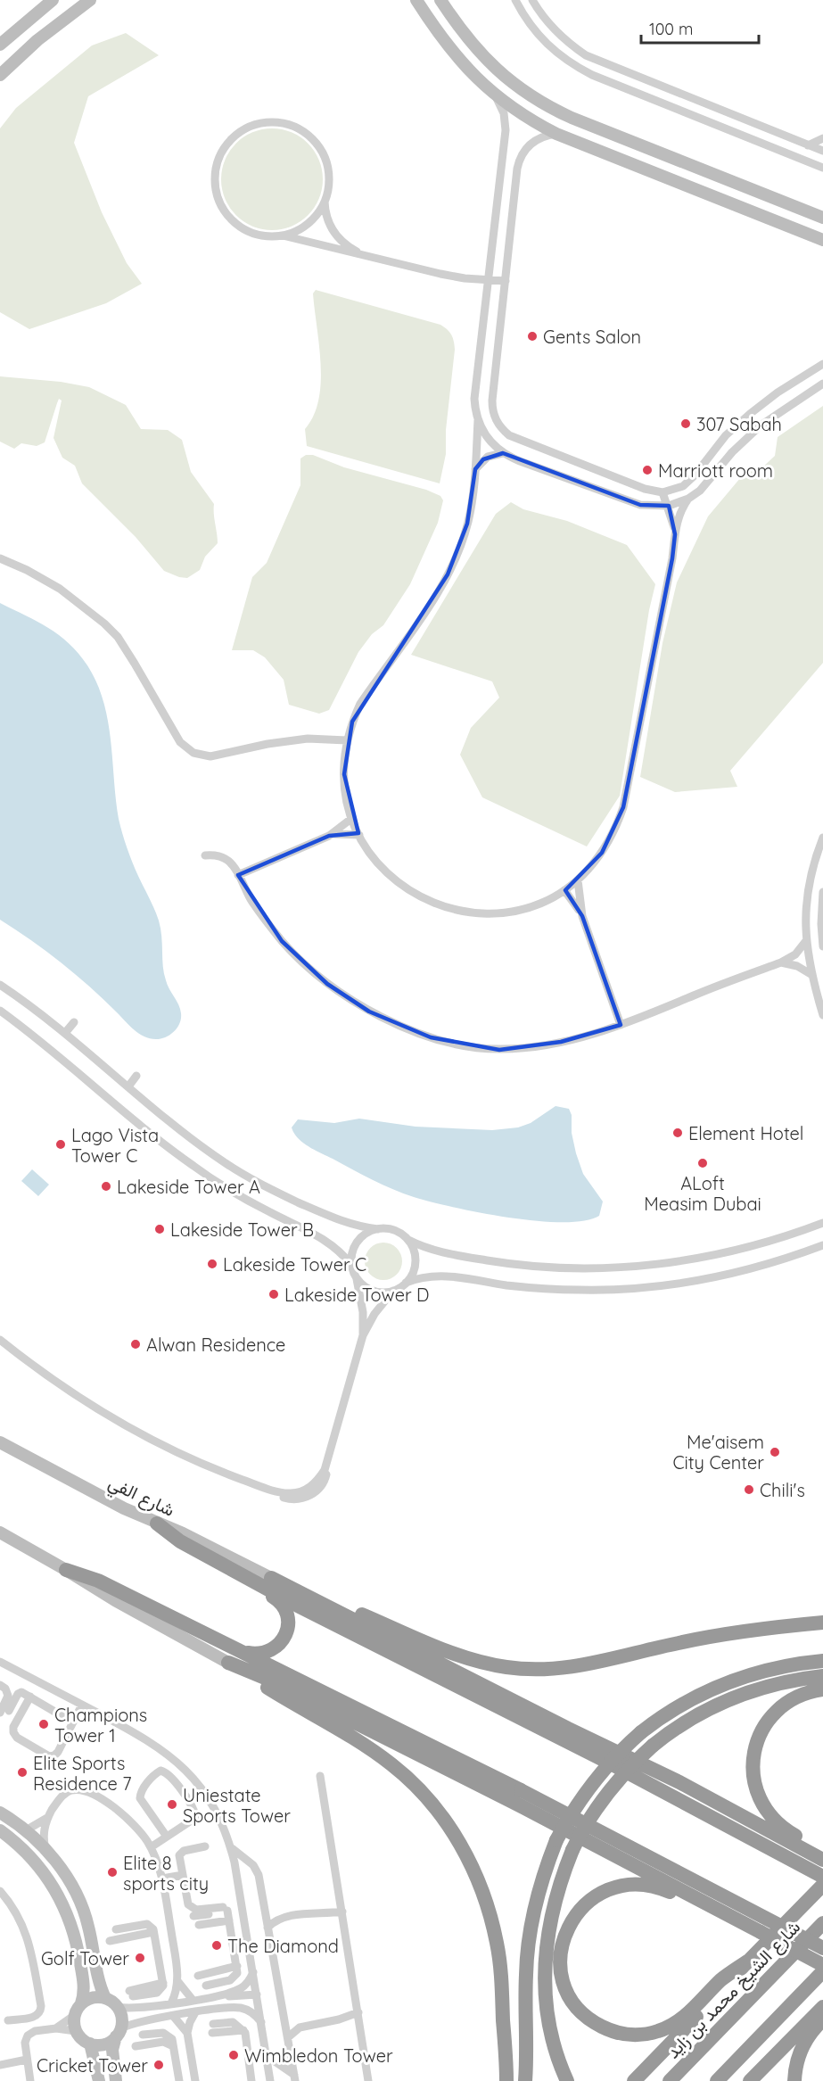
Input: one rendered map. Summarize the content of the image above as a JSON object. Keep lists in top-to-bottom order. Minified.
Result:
{"streets":{"highway":["شارع الشيخ محمد بن زايد"],"street":["شارع الفي"]},"places":["Gents Salon","307 Sabah","Marriott room","Element Hotel","Lago Vista Tower C","ALoft Measim Dubai","Lakeside Tower A","Lakeside Tower B","Lakeside Tower C","Lakeside Tower D","Alwan Residence","Me'aisem City Center","Chili's","Champions Tower 1","Elite Sports Residence 7","Uniestate Sports Tower","Elite 8 sports city","The Diamond","Golf Tower","Wimbledon Tower","Cricket Tower"],"scale_bar":"100 m"}
